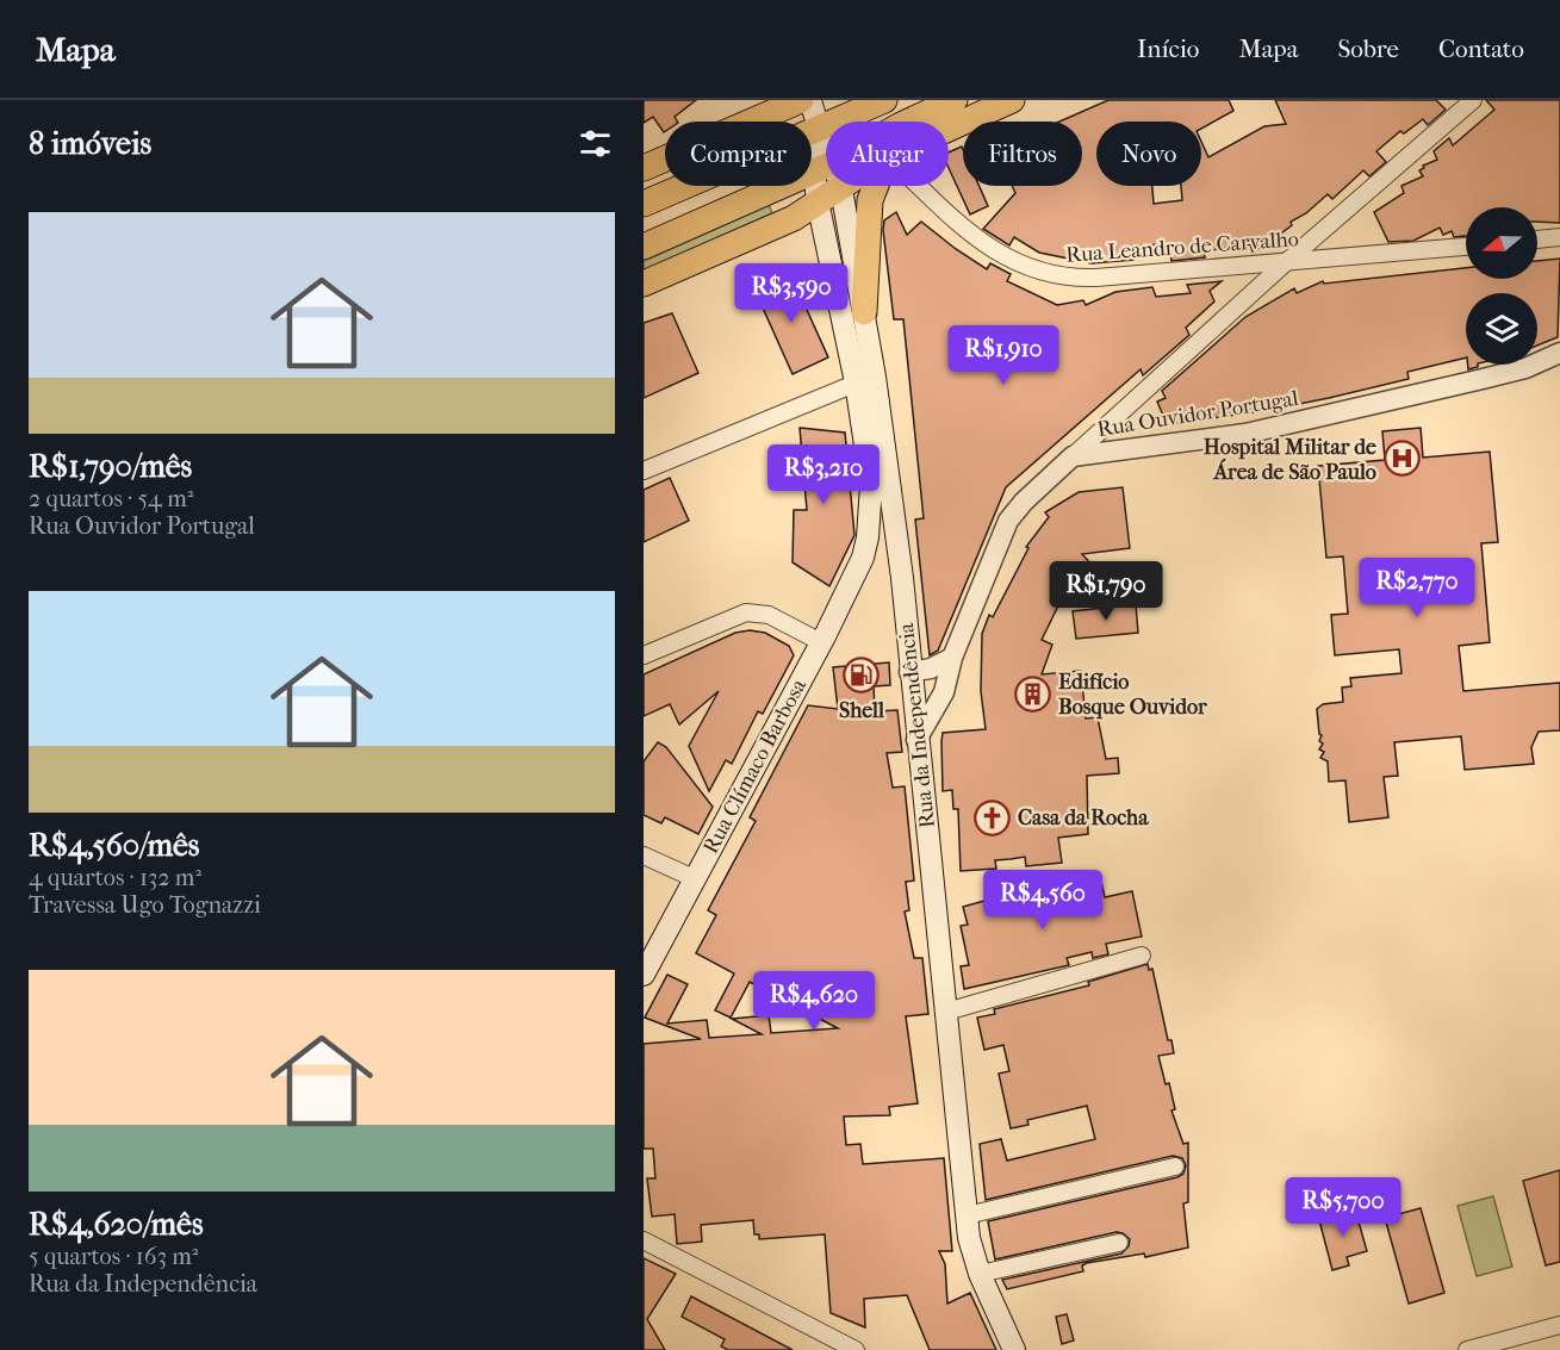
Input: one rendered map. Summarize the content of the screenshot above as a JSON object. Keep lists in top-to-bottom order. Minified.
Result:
{"streets":{"main road":["Rua da Independência","Rua Clímaco Barbosa"],"street":["Rua Leandro de Carvalho","Rua Ouvidor Portugal"]},"crossings":[["Rua Ouvidor Portugal","Rua da Independência"],["Rua da Independência","Rua Clímaco Barbosa"]],"places":{"hospital":["Hospital Militar de Área de São Paulo"],"fuel station":["Shell"],"building":["Edifício Bosque Ouvidor"],"church":["Casa da Rocha"]},"north":"left","page":{"header":"Mapa","nav":["Início","Mapa","Sobre","Contato"],"heading":"8 imóveis","chip":["Comprar","Alugar","Filtros","Novo"],"list":[{"name":"R$1,790/mês","note":"2 quartos · 54 m² · Rua Ouvidor Portugal"},{"name":"R$4,560/mês","note":"4 quartos · 132 m² · Travessa Ugo Tognazzi"},{"name":"R$4,620/mês","note":"5 quartos · 163 m² · Rua da Independência"}],"price":["R$3,590","R$1,910","R$3,210","R$2,770","R$1,790","R$4,560","R$4,620","R$5,700"]}}
